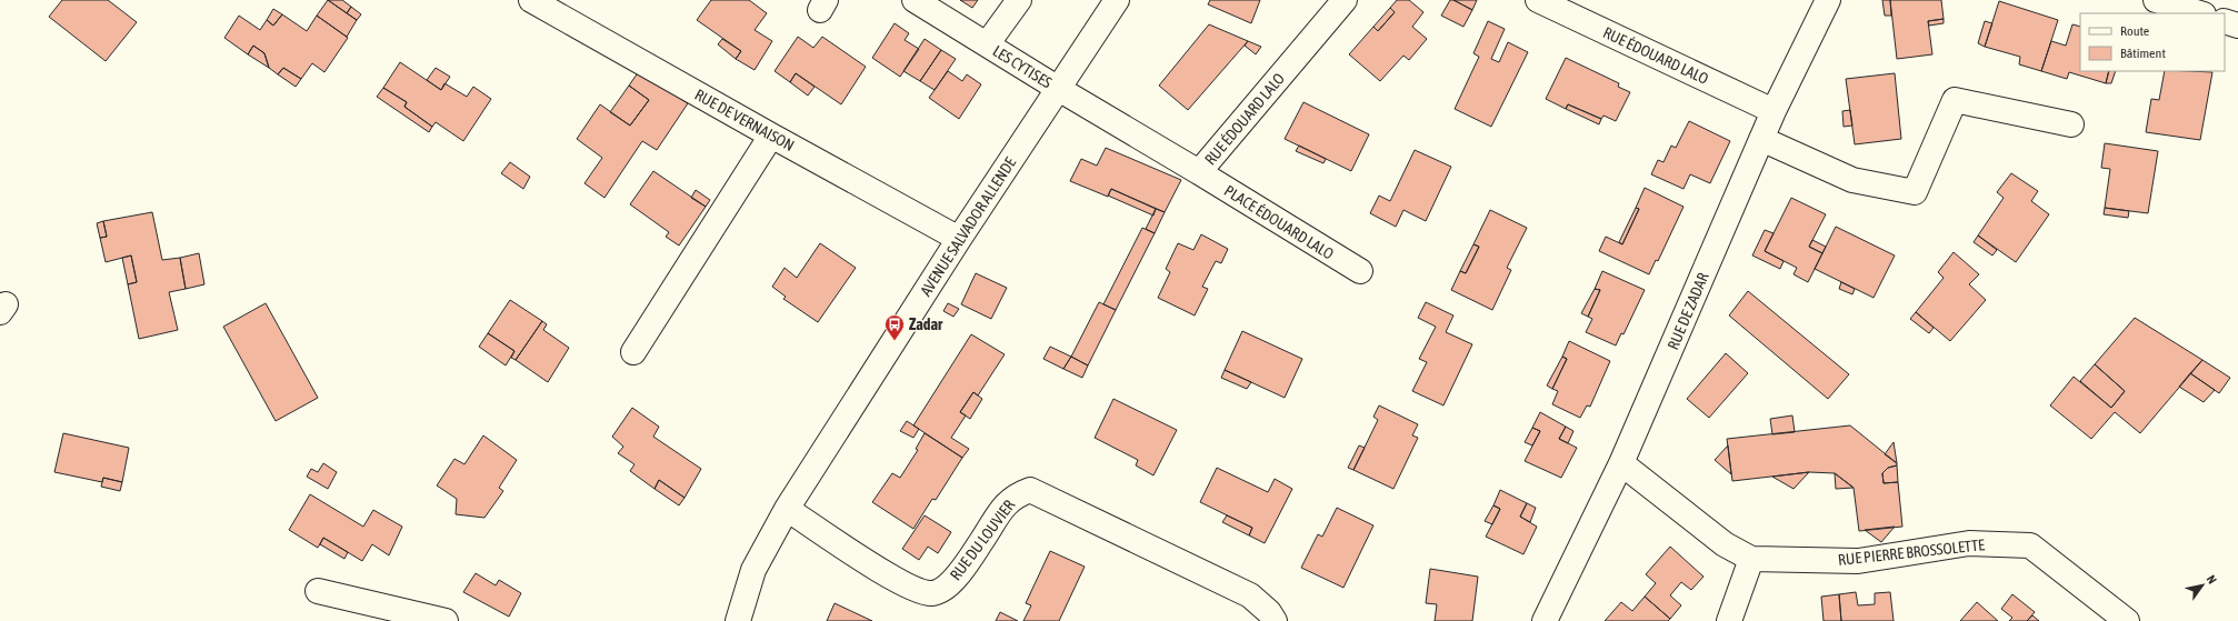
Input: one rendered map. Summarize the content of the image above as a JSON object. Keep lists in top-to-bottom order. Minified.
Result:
{"streets":{"street":["RUE ÉDOUARD LALO","LES CYTISES","RUE DE VERNAISON","PLACE ÉDOUARD LALO","AVENUE SALVADOR ALLENDE","RUE DE ZADAR","RUE DU LOUVIER","RUE PIERRE BROSSOLETTE"]},"crossings":[["RUE ÉDOUARD LALO","LES CYTISES"],["RUE ÉDOUARD LALO","PLACE ÉDOUARD LALO"],["RUE ÉDOUARD LALO","AVENUE SALVADOR ALLENDE"],["RUE ÉDOUARD LALO","RUE DE ZADAR"],["LES CYTISES","AVENUE SALVADOR ALLENDE"],["RUE DE VERNAISON","AVENUE SALVADOR ALLENDE"],["AVENUE SALVADOR ALLENDE","RUE DU LOUVIER"],["RUE DE ZADAR","RUE PIERRE BROSSOLETTE"]],"places":{"bus stop":["Zadar"]},"legend":["Route","Bâtiment"],"north":"top right"}
